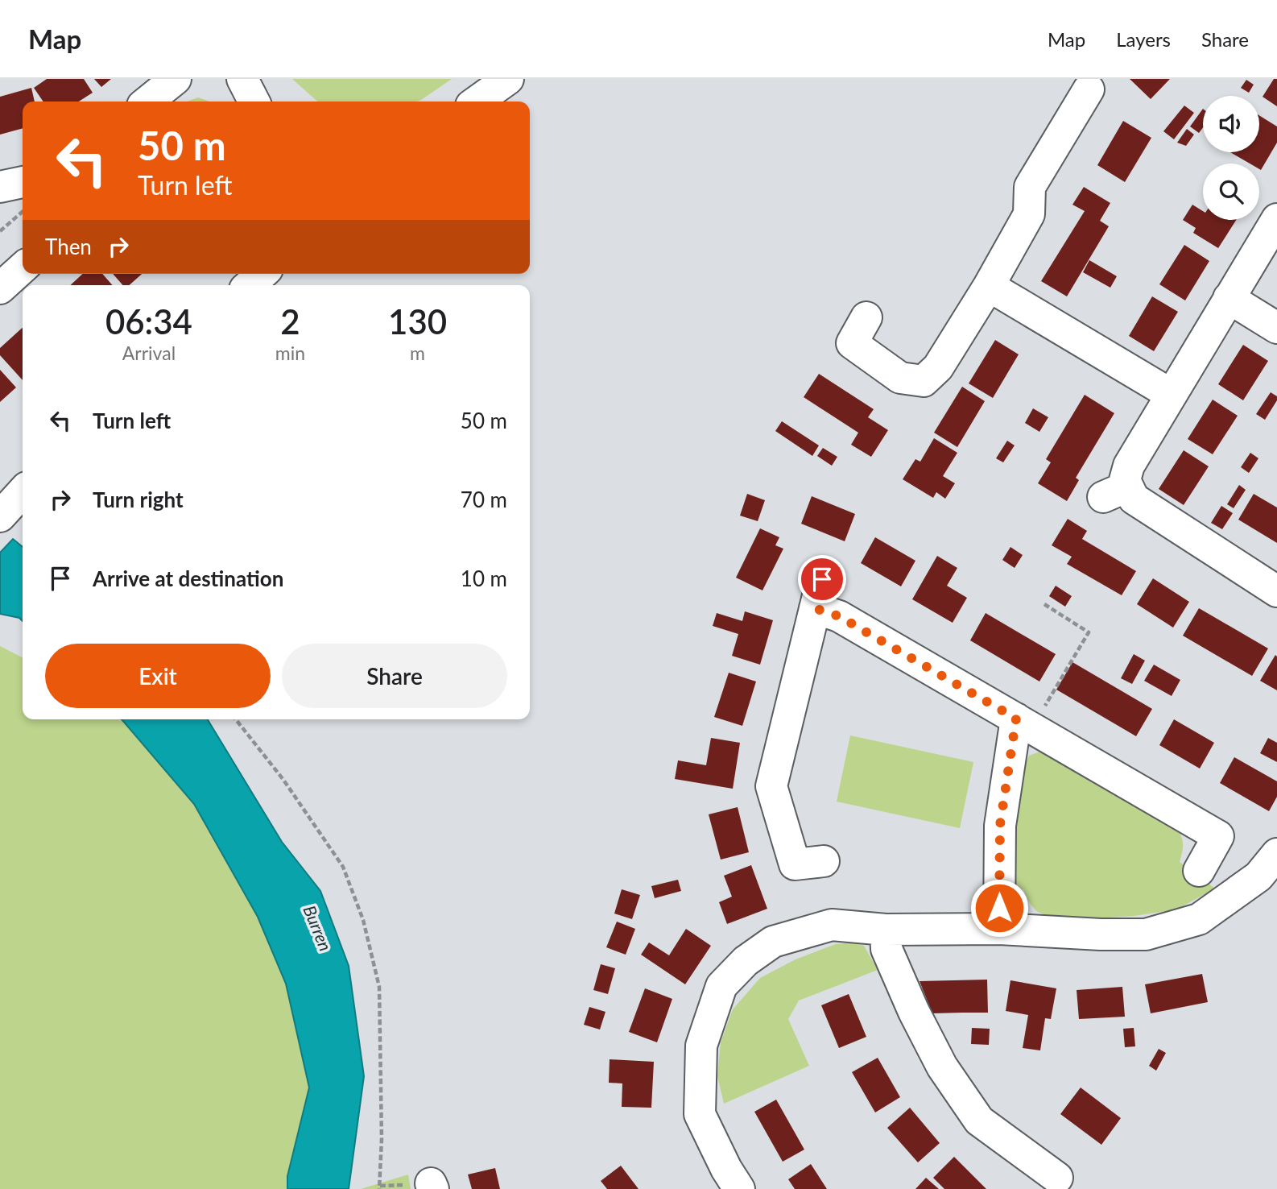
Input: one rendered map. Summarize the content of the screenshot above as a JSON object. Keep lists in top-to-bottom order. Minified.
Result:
{"water":["Burren"],"page":{"header":"Map","nav":["Map","Layers","Share"],"turn":["50 m","Turn left"],"then":"Then","eta":["06:34","Arrival","2","min","130","m"],"list":[{"name":"Turn left","value":"50 m"},{"name":"Turn right","value":"70 m"},{"name":"Arrive at destination","value":"10 m"}],"buttons":["Exit","Share"]}}
